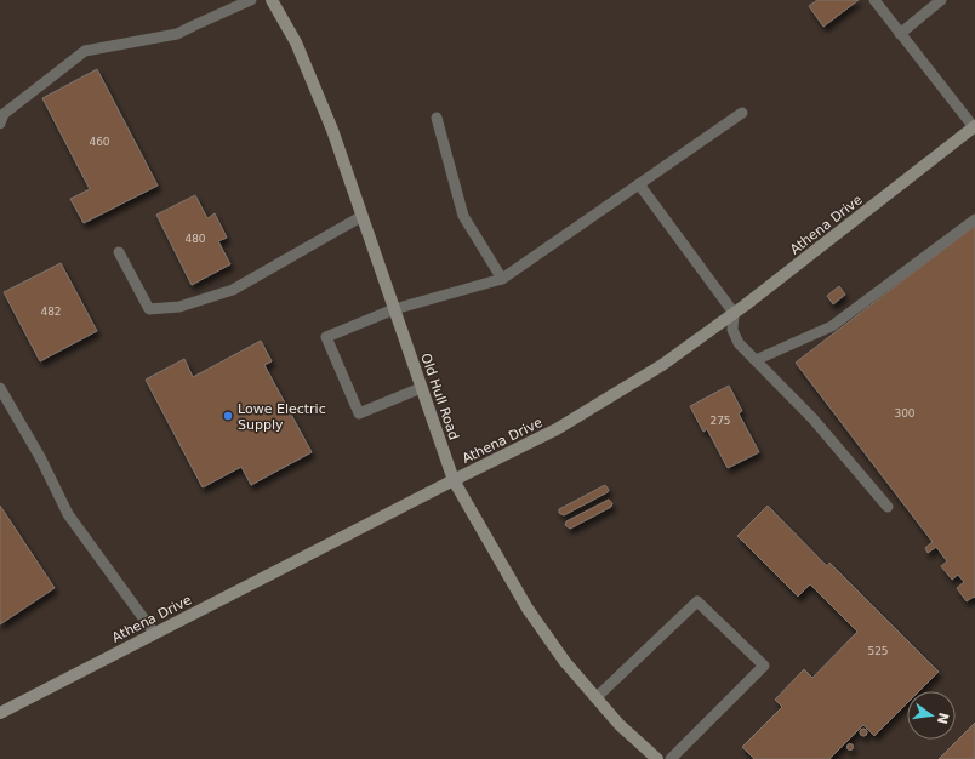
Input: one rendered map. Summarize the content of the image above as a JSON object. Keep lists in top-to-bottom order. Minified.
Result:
{"streets":{"main road":["Athena Drive","Old Hull Road"]},"crossings":[["Athena Drive","Old Hull Road"]],"places":["Lowe Electric Supply"],"house_numbers":["460","480","482","300","275","525"],"north":"right"}
